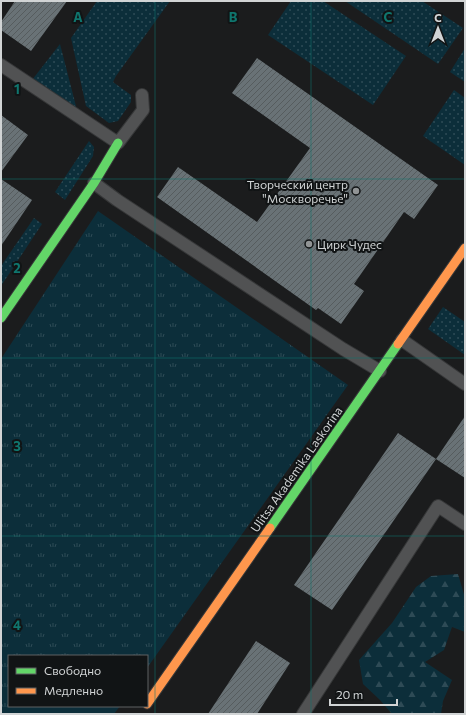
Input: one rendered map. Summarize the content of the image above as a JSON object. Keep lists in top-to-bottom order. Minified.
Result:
{"streets":{"street":["Ulitsa Akademika Laskorina"]},"places":["Творческий центр \"Москворечье\"","Цирк Чудес"],"legend":["Свободно","Медленно"],"scale_bar":"20 m","north":"top","grid":{"columns":["A","B","C"],"rows":["1","2","3","4"]}}
